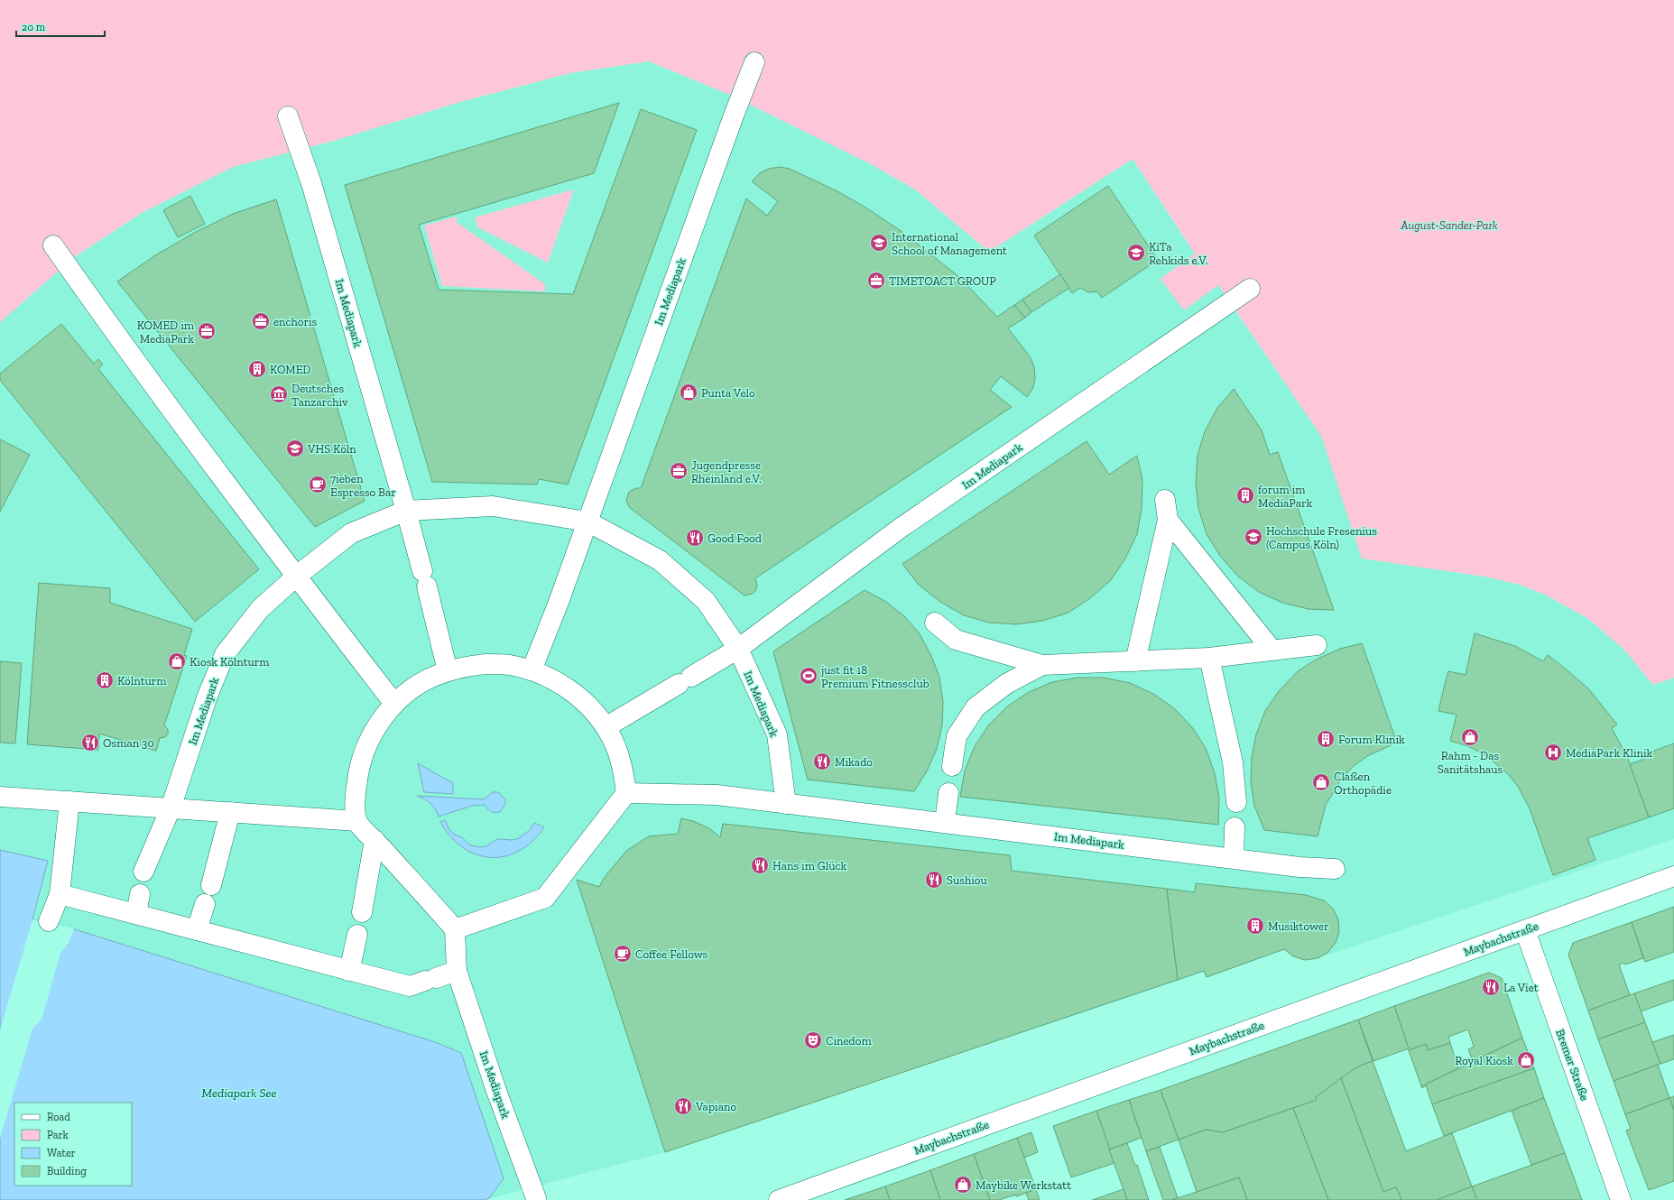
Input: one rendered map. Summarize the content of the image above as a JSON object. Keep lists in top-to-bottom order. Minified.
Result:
{"streets":{"street":["Im Mediapark","Maybachstraße","Bremer Straße"]},"crossings":[["Maybachstraße","Bremer Straße"]],"water":["Mediapark See"],"parks":["August-Sander-Park"],"places":{"school or university":["International School of Management","KiTa Rehkids e.V.","VHS Köln","Hochschule Fresenius (Campus Köln)"],"office":["TIMETOACT GROUP","enchoris","KOMED im MediaPark","Jugendpresse Rheinland e.V."],"building":["KOMED","forum im MediaPark","Kölnturm","Forum Klinik","Musiktower"],"shop":["Punta Velo","Kiosk Kölnturm","Rahm - Das Sanitätshaus","Claßen Orthopädie","Royal Kiosk","Maybike Werkstatt"],"museum":["Deutsches Tanzarchiv"],"cafe":["7ieben Espresso Bar","Coffee Fellows"],"restaurant":["Good Food","Osman 30","Mikado","Hans im Glück","Sushiou","La Viet","Vapiano"],"sports":["just fit 18 Premium Fitnessclub"],"hospital":["MediaPark Klinik"],"theatre":["Cinedom"]},"legend":["Road","Park","Water","Building"],"scale_bar":"20 m"}
